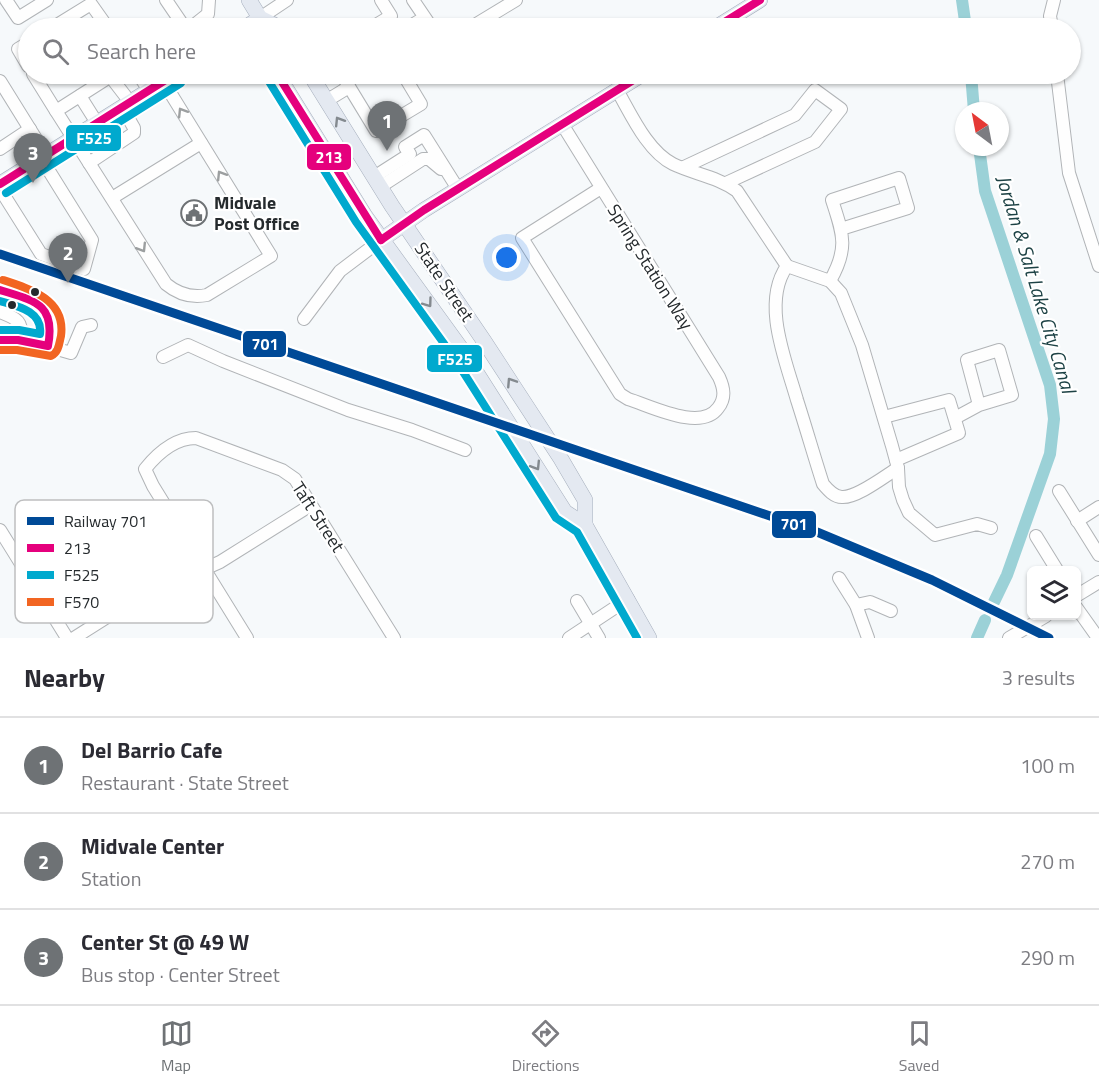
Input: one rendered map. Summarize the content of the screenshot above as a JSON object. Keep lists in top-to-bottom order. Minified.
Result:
{"streets":{"main road":["State Street"],"street":["Spring Station Way","Taft Street"]},"water":["Jordan & Salt Lake City Canal"],"places":{"public building":["Midvale Post Office"]},"lines":["transit line 213","transit line F525","rail line 701","transit line F570"],"legend":["Railway 701","213","F525","F570"],"north":"top left","page":{"search":"Search here","pins":["1","3","2"],"heading":["Nearby","3 results"],"list":[{"mark":"1","name":"Del Barrio Cafe","note":"Restaurant · State Street","value":"100 m"},{"mark":"2","name":"Midvale Center","note":"Station","value":"270 m"},{"mark":"3","name":"Center St @ 49 W","note":"Bus stop · Center Street","value":"290 m"}],"nav":["Map","Directions","Saved"]}}
